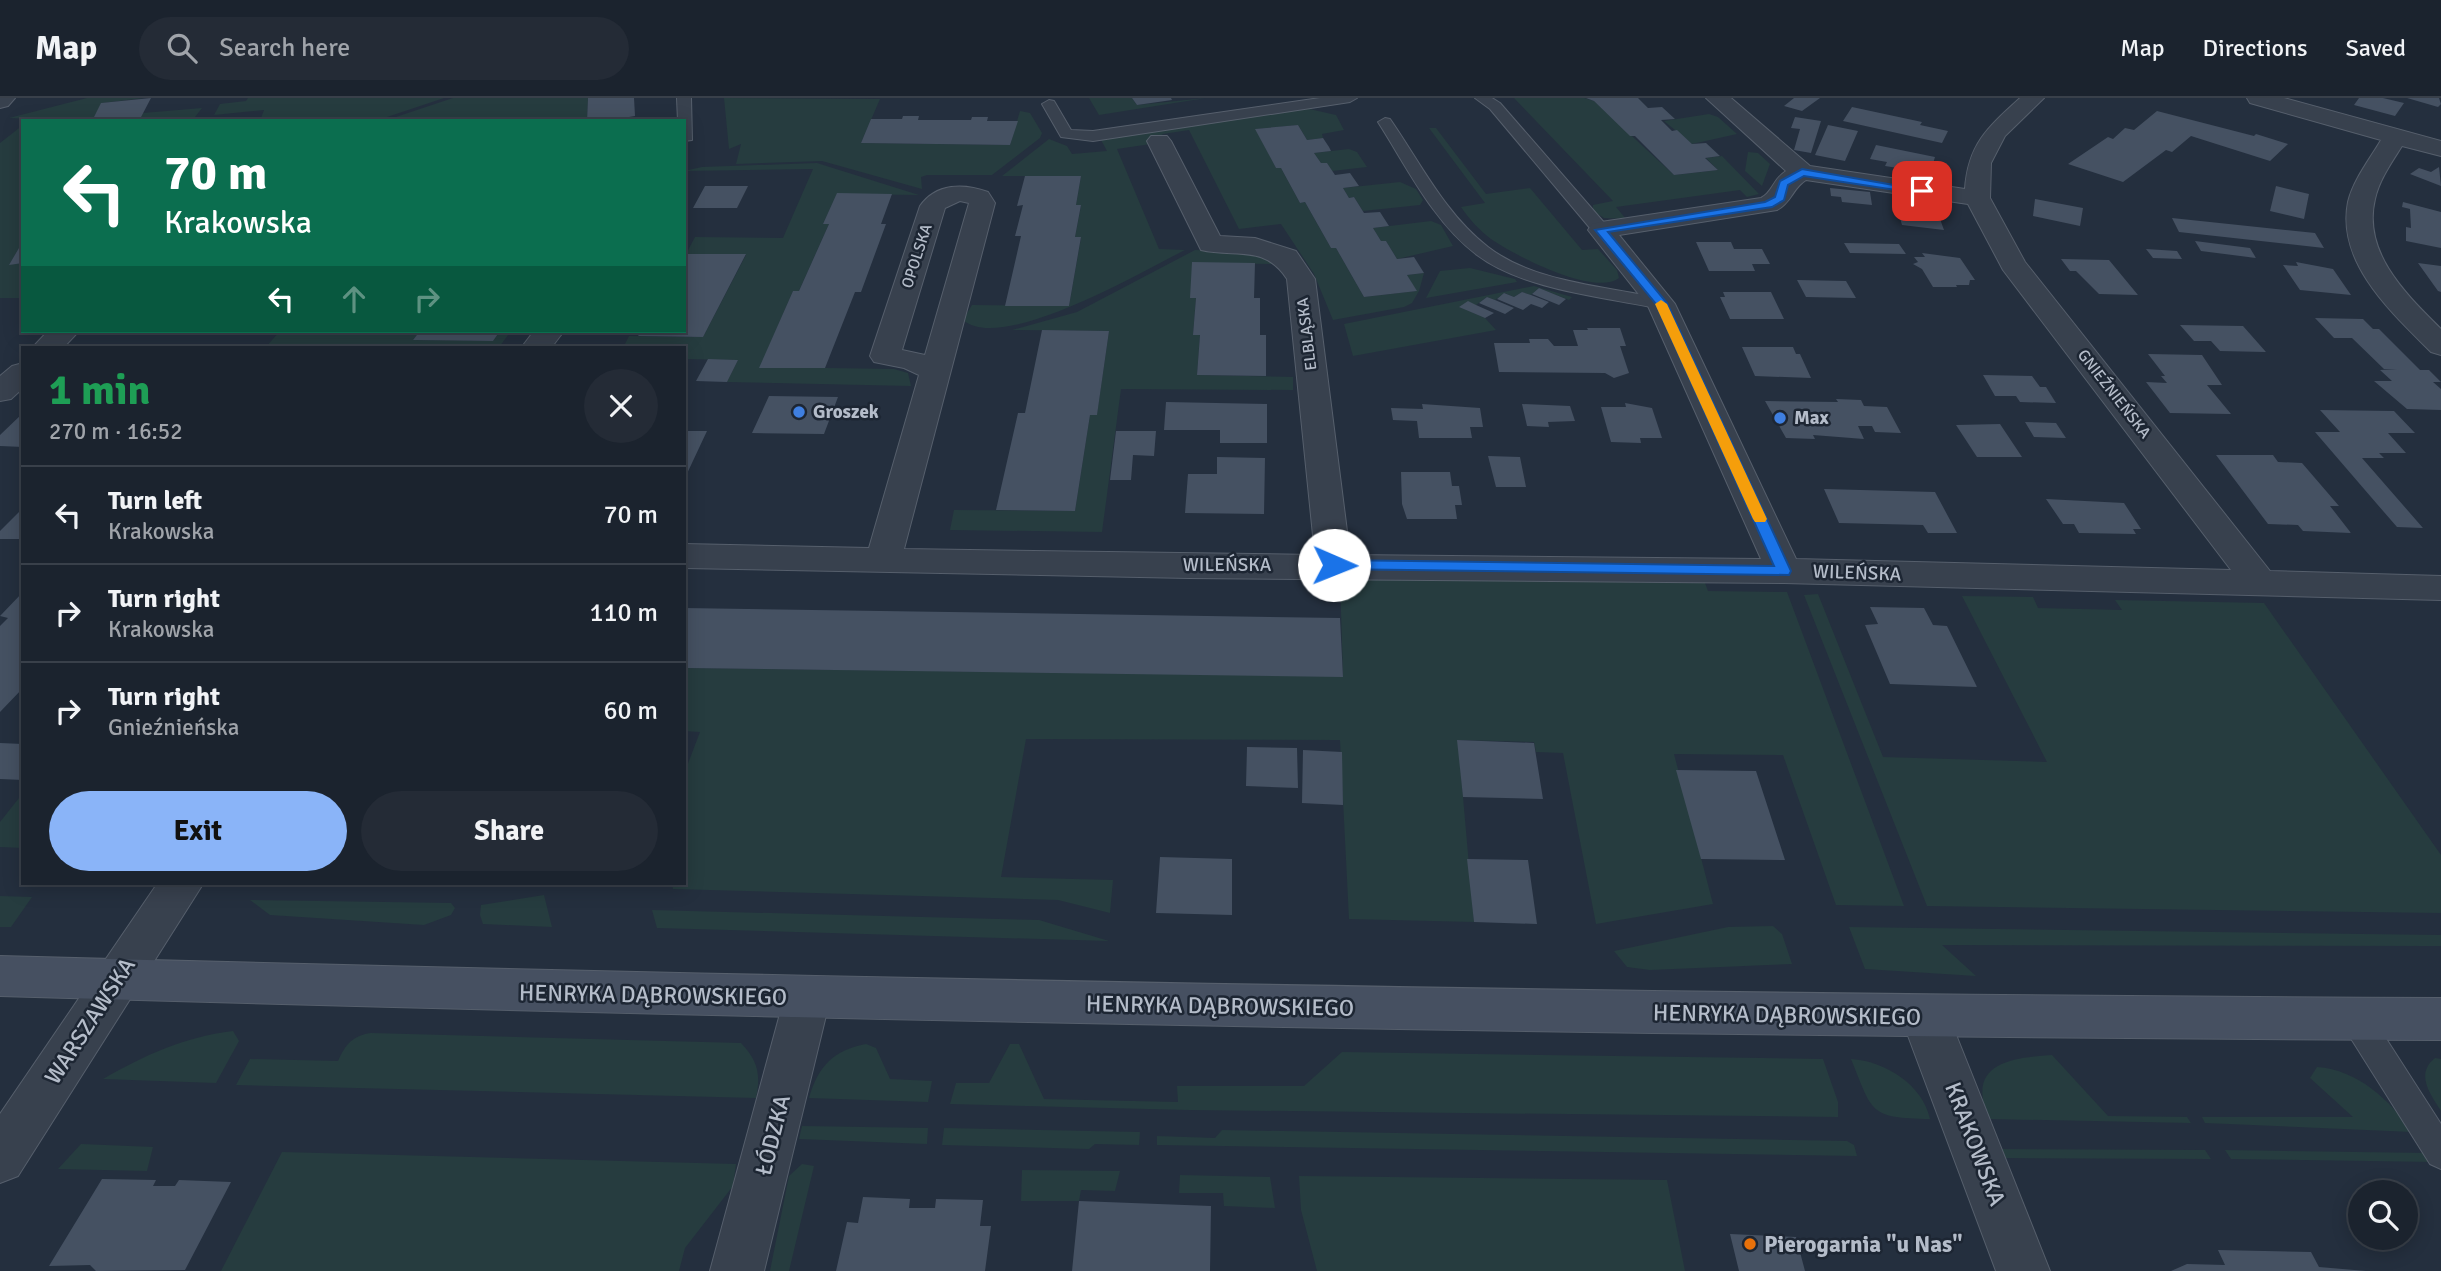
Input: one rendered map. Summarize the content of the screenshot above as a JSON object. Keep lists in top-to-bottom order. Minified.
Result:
{"streets":{"street":["OPOLSKA","ELBLĄSKA","GNIEŹNIEŃSKA","WILEŃSKA","HENRYKA DĄBROWSKIEGO","WARSZAWSKA","ŁÓDZKA","KRAKOWSKA"]},"crossings":[["OPOLSKA","WILEŃSKA"],["ELBLĄSKA","WILEŃSKA"],["GNIEŹNIEŃSKA","WILEŃSKA"],["HENRYKA DĄBROWSKIEGO","WARSZAWSKA"],["HENRYKA DĄBROWSKIEGO","ŁÓDZKA"],["HENRYKA DĄBROWSKIEGO","KRAKOWSKA"]],"places":["Groszek","Max","Pierogarnia \"u Nas\""],"page":{"header":"Map","search":"Search here","nav":["Map","Directions","Saved"],"turn":["70 m","Krakowska"],"heading":["1 min","270 m · 16:52"],"list":[{"name":"Turn left","note":"Krakowska","value":"70 m"},{"name":"Turn right","note":"Krakowska","value":"110 m"},{"name":"Turn right","note":"Gnieźnieńska","value":"60 m"}],"buttons":["Exit","Share"]}}
